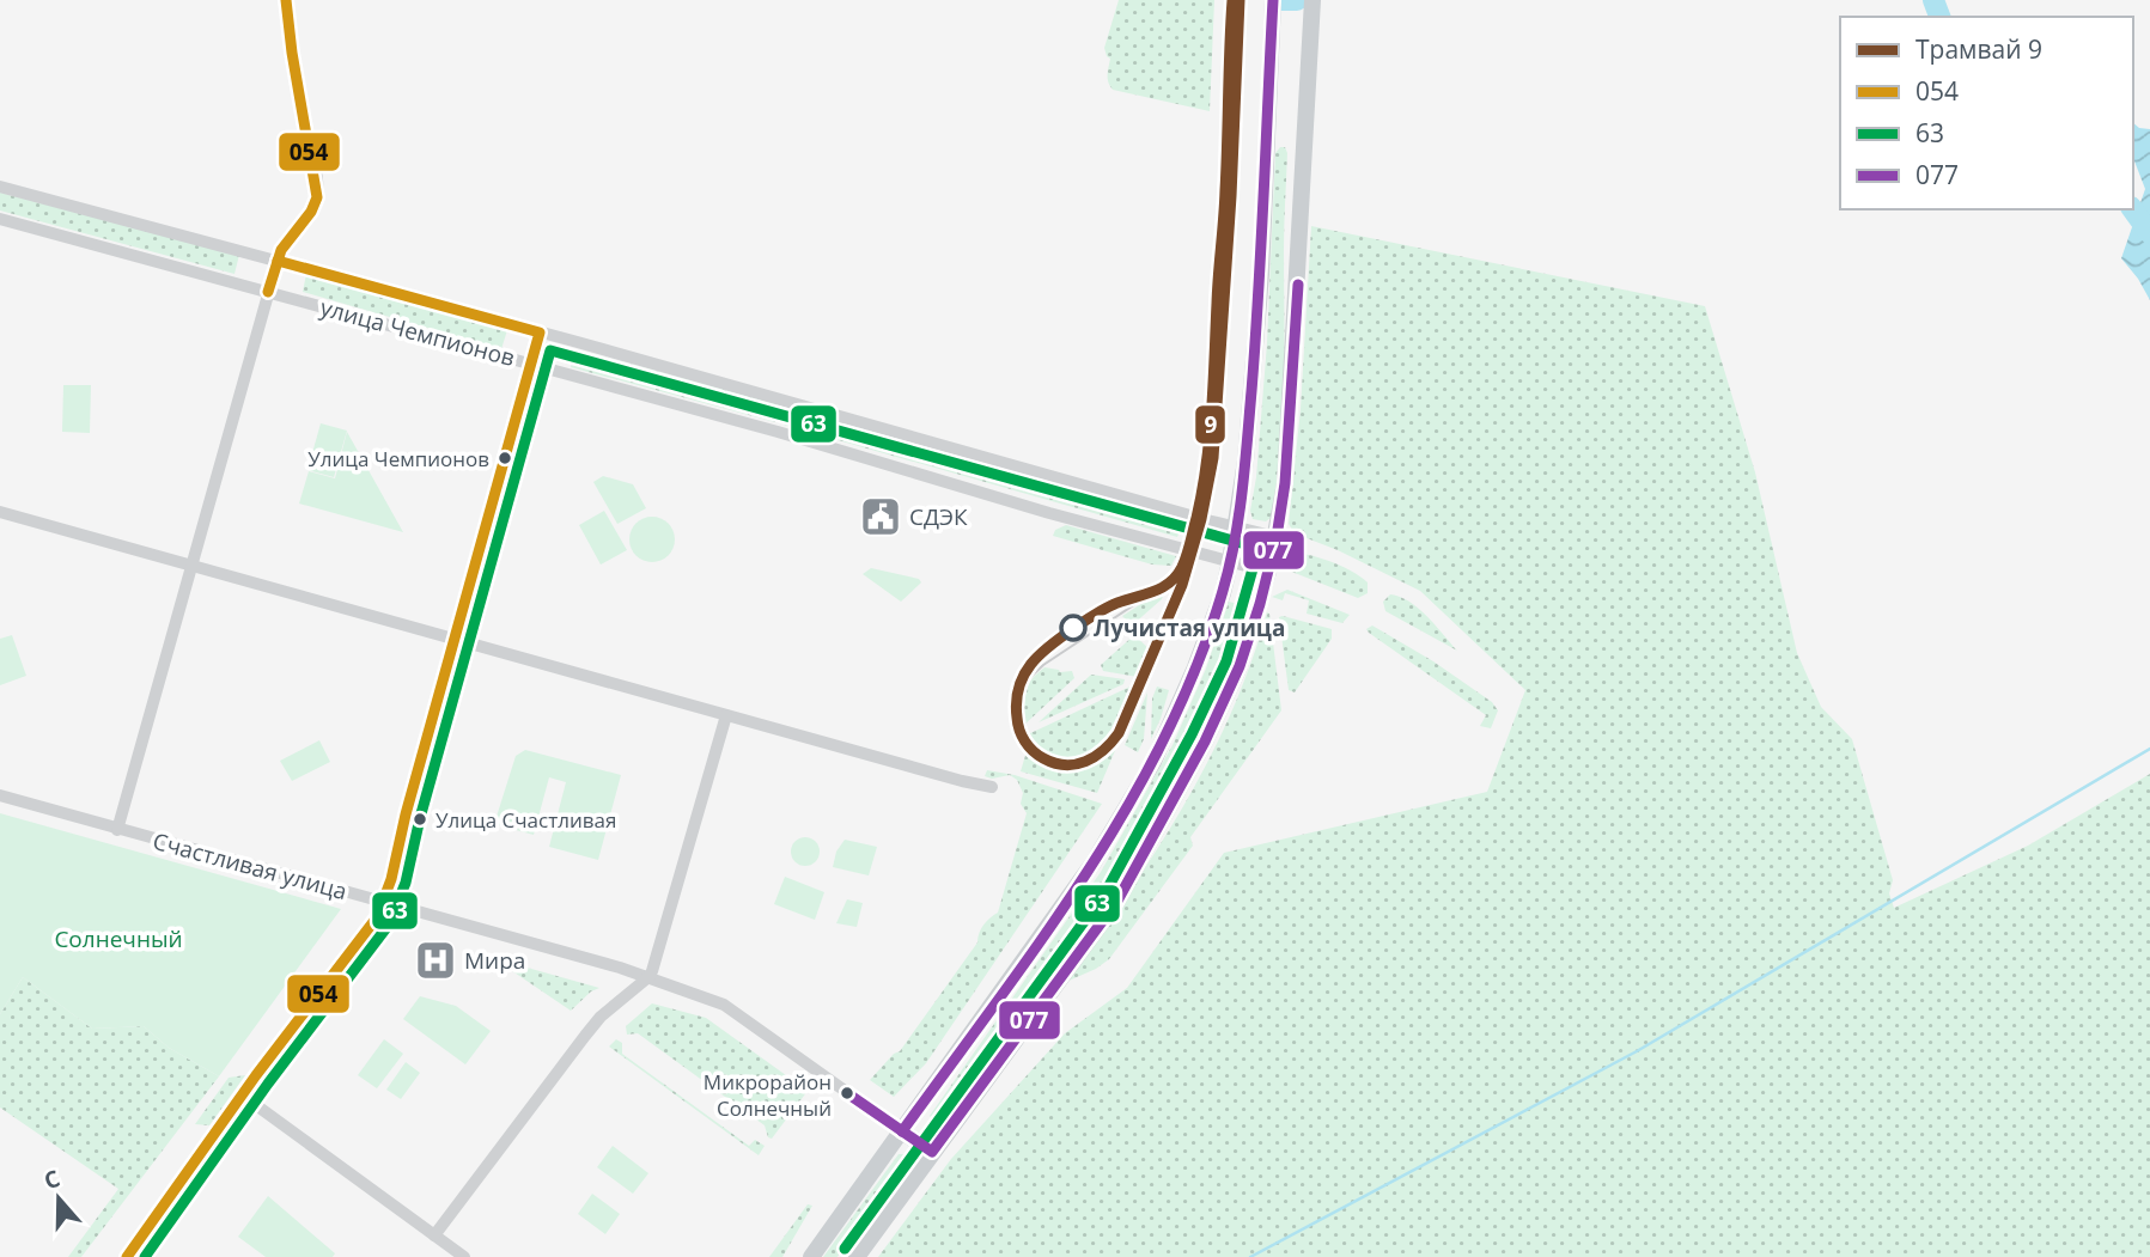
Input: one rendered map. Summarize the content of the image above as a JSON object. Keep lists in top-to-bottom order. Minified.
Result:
{"streets":{"street":["улица Чемпионов","Счастливая улица"]},"parks":["Солнечный"],"places":{"other":["Улица Чемпионов","Лучистая улица","Улица Счастливая","Микрорайон Солнечный"],"public building":["СДЭК"],"hospital":["Мира"]},"lines":["tram line 9","transit line 054","transit line 077","transit line 63"],"legend":["Трамвай 9","054","63","077"],"north":"top"}
